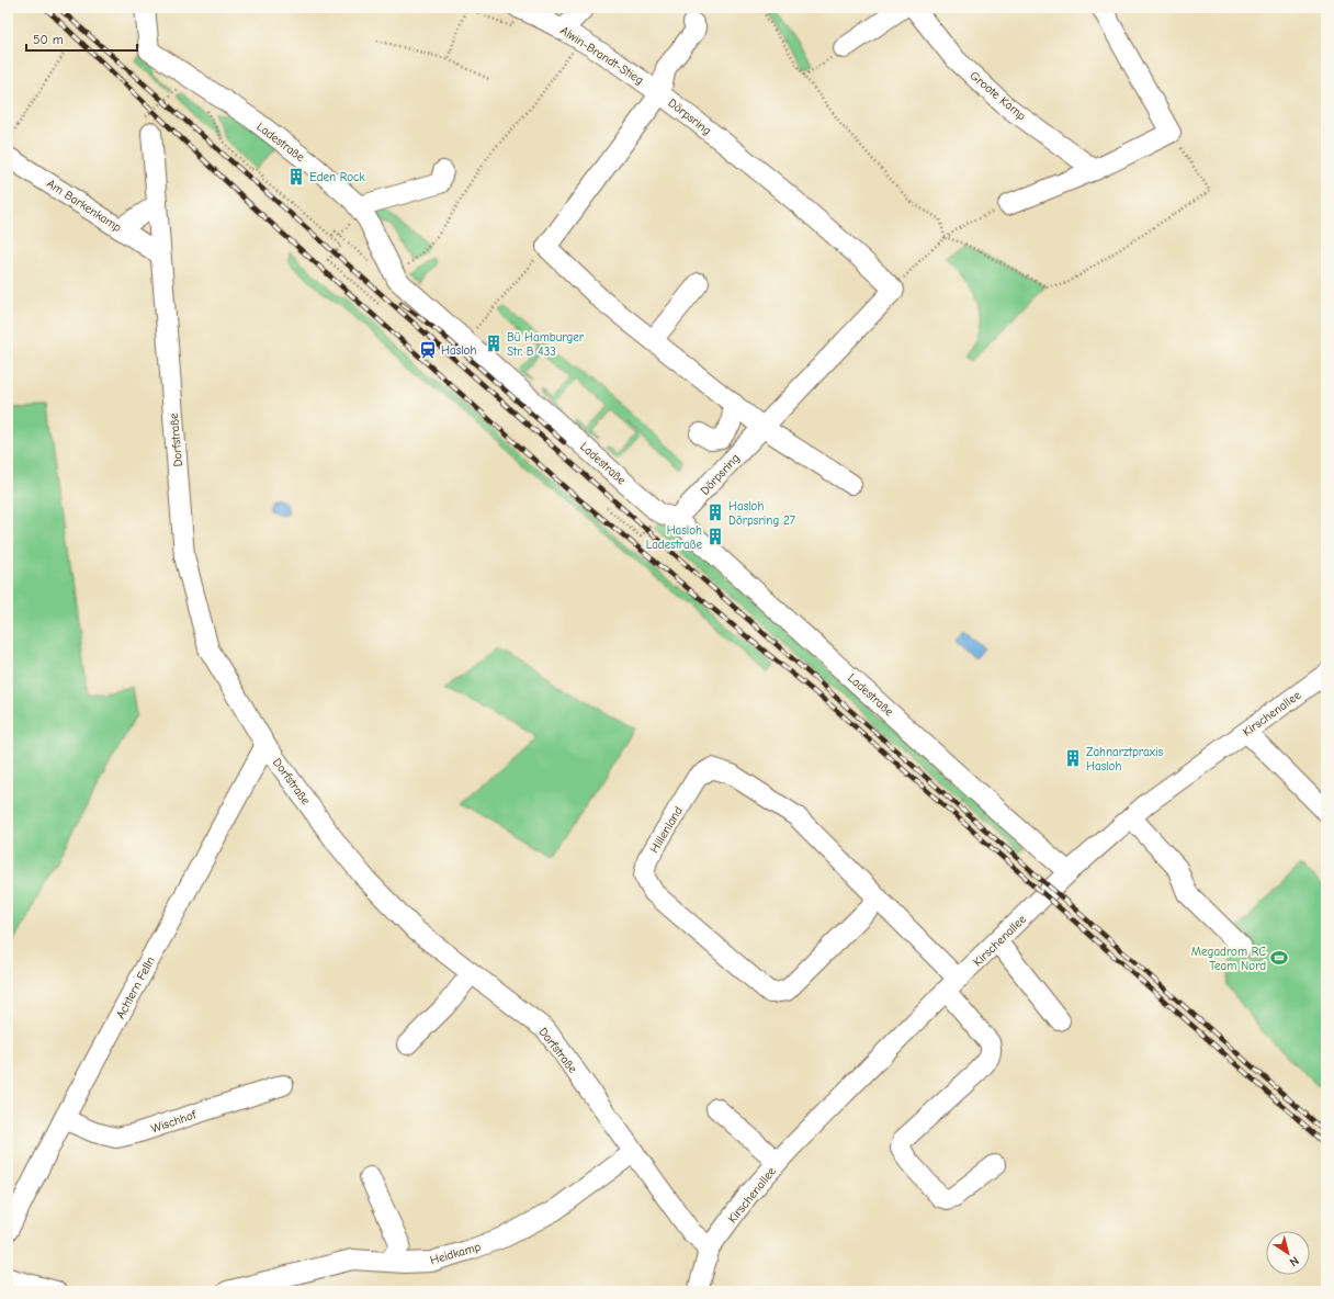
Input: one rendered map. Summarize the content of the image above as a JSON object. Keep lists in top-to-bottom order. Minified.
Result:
{"streets":{"street":["Alwin-Brandt-Stieg","Groote Kamp","Dörpsring","Ladestraße","Am Barkenkamp","Dorfstraße","Kirschenallee","Hillenland","Achtern Felln","Wischhof","Heidkamp"]},"crossings":[["Alwin-Brandt-Stieg","Dörpsring"],["Dörpsring","Ladestraße"],["Ladestraße","Kirschenallee"],["Am Barkenkamp","Dorfstraße"],["Dorfstraße","Kirschenallee"],["Dorfstraße","Achtern Felln"],["Dorfstraße","Heidkamp"],["Kirschenallee","Hillenland"],["Achtern Felln","Wischhof"]],"places":{"building":["Eden Rock","Bü Hamburger Str. B 433","Hasloh Dörpsring 27","Hasloh Ladestraße","Zahnarztpraxis Hasloh"],"station":["Hasloh"],"sports":["Megadrom RC Team Nord"]},"scale_bar":"50 m","north":"bottom right"}
